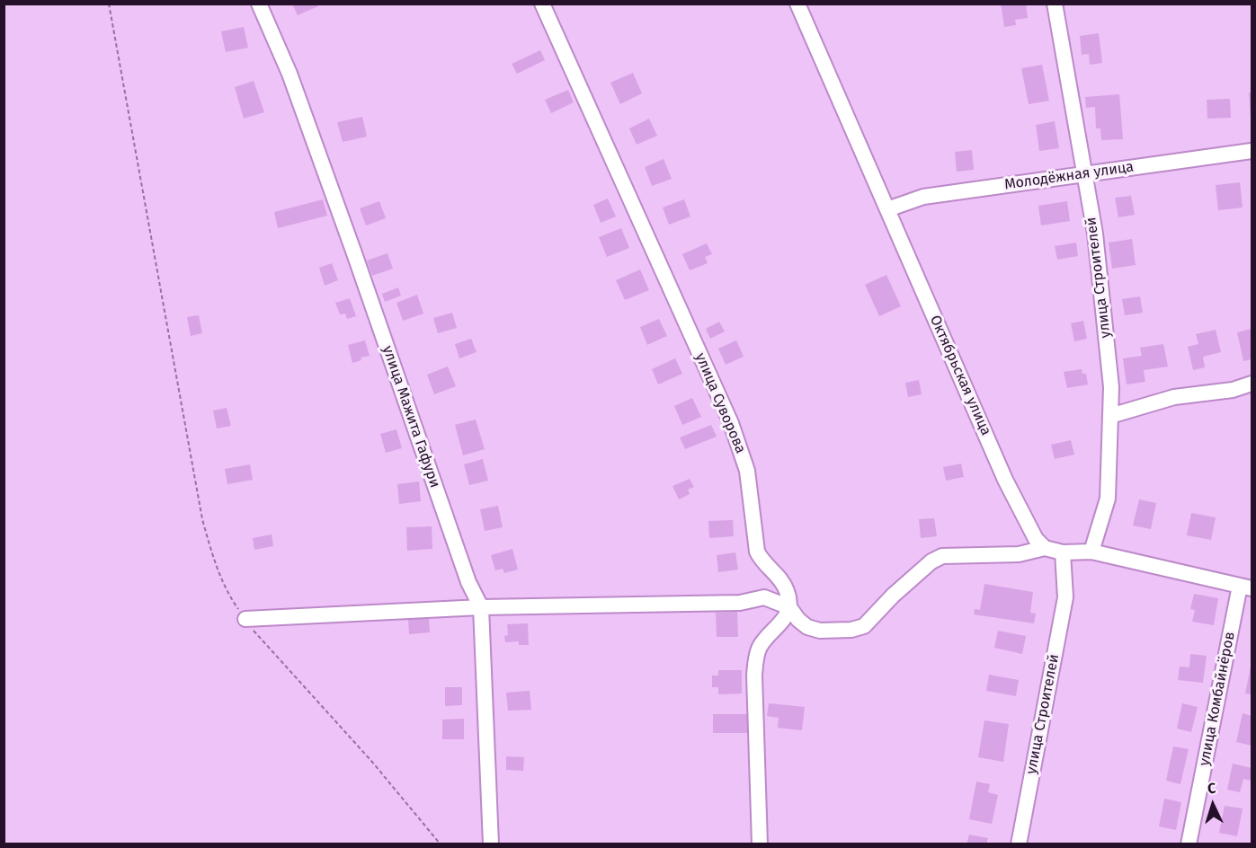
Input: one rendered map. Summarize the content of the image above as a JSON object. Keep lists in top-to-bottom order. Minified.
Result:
{"streets":{"street":["Молодёжная улица","улица Строителей","Октябрьская улица","улица Суворова","улица Мажита Гафури","улица Комбайнёров"]},"crossings":[["Молодёжная улица","улица Строителей"],["Молодёжная улица","Октябрьская улица"]],"north":"top"}
